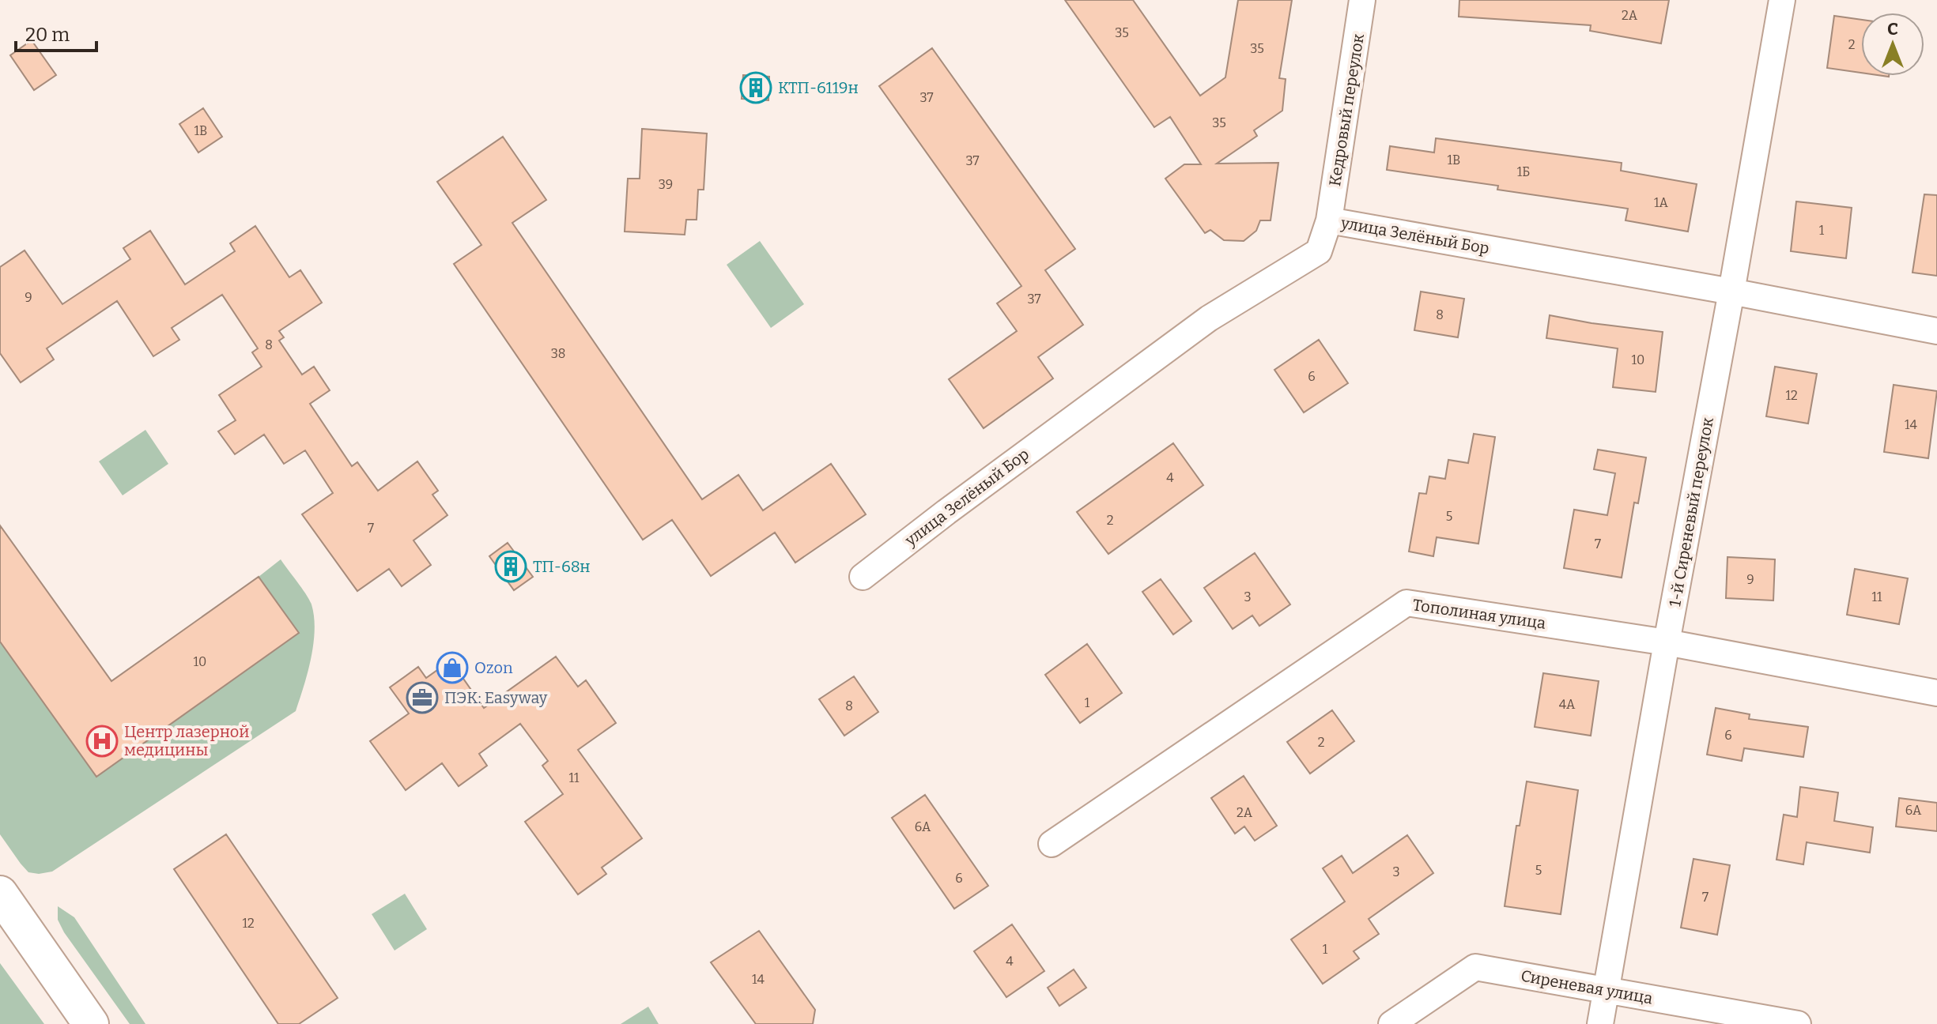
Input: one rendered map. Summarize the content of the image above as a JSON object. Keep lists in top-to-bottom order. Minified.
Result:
{"streets":{"street":["Кедровый переулок","улица Зелёный Бор","1-й Сиреневый переулок","Тополиная улица","Сиреневая улица"]},"crossings":[["Кедровый переулок","улица Зелёный Бор"],["улица Зелёный Бор","1-й Сиреневый переулок"],["1-й Сиреневый переулок","Тополиная улица"],["1-й Сиреневый переулок","Сиреневая улица"]],"places":{"building":["КТП-6119н","ТП-68н"],"shop":["Ozon"],"office":["ПЭК: Easyway"],"hospital":["Центр лазерной медицины"]},"house_numbers":["2А","35","2","35","37","35","1В","1В","37","1Б","39","1А","1","9","37","8","8","38","10","6","12","14","4","5","2","7","7","9","3","11","10","1","4А","8","6","2","11","6А","2А","6А","5","3","6","7","12","1","4","14"],"scale_bar":"20 m","north":"top"}
